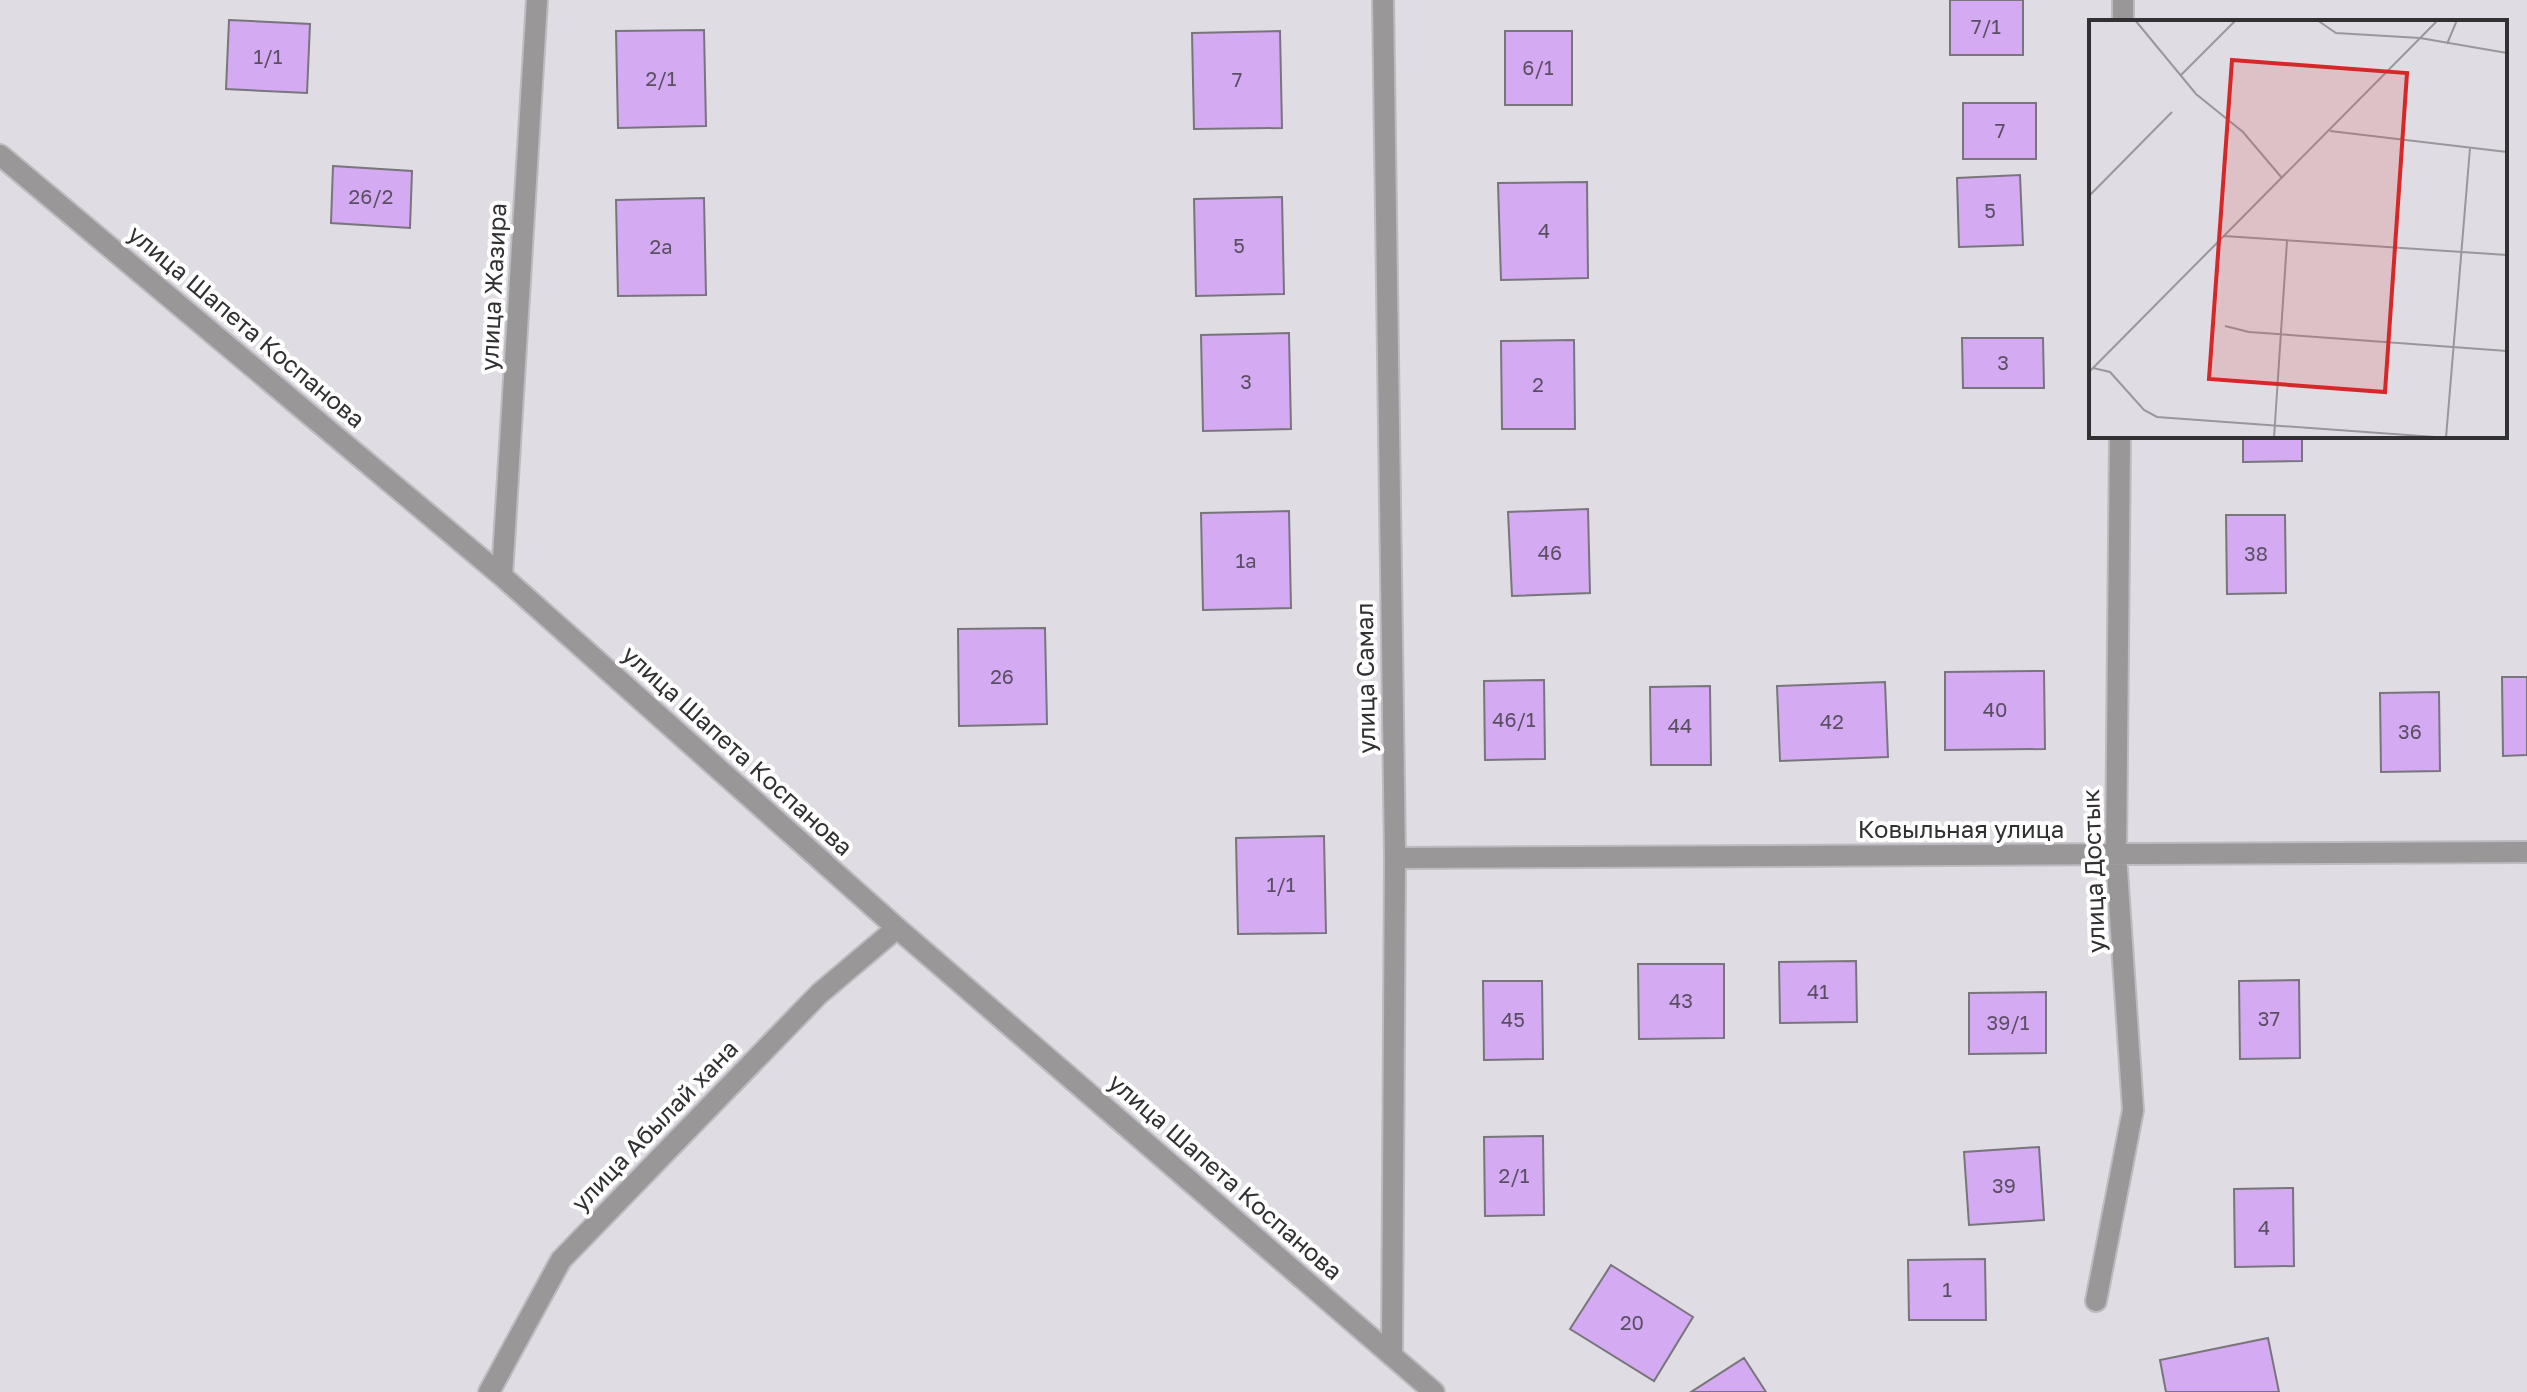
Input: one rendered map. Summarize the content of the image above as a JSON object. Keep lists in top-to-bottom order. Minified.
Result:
{"streets":{"street":["улица Жазира","улица Шапета Коспанова","улица Самал","Ковыльная улица","улица Достык","улица Абылай хана"]},"crossings":[["улица Жазира","улица Шапета Коспанова"],["улица Шапета Коспанова","улица Самал"],["улица Шапета Коспанова","улица Абылай хана"],["улица Самал","Ковыльная улица"],["Ковыльная улица","улица Достык"]],"house_numbers":["7/1","1/1","6/1","2/1","7","7","26/2","5","4","5","2а","3","3","2","46","38","1а","26","40","46/1","42","44","36","1/1","41","43","37","45","39/1","2/1","39","4","1","20"]}
